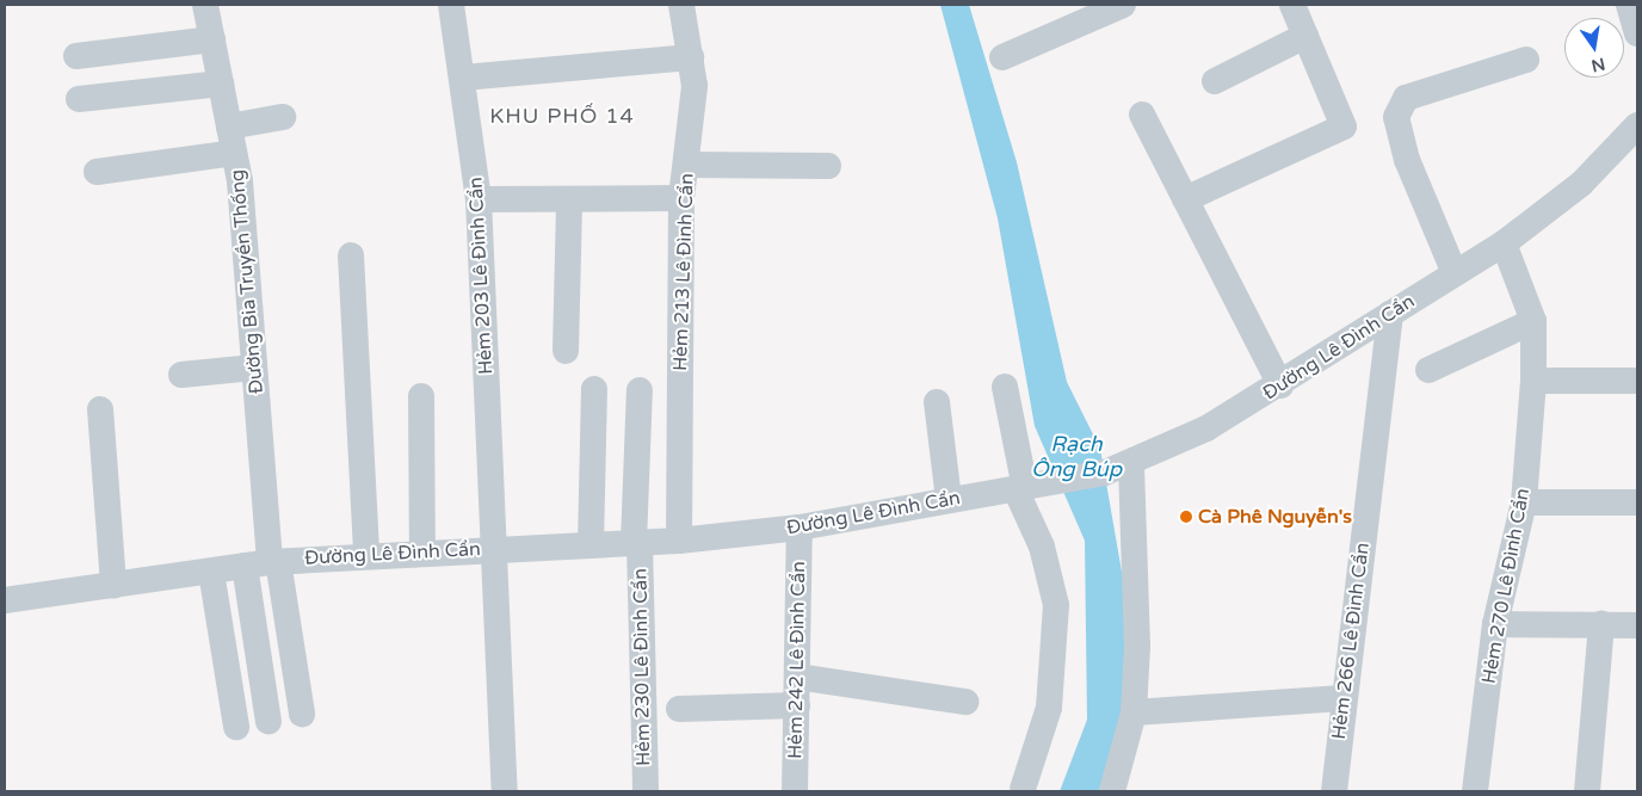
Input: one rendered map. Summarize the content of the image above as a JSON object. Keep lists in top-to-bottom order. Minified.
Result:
{"streets":{"street":["Hẻm 213 Lê Đình Cẩn","Hẻm 203 Lê Đình Cẩn","Đường Bia Truyền Thống","Đường Lê Đình Cẩn","Hẻm 270 Lê Đình Cẩn","Hẻm 266 Lê Đình Cẩn","Hẻm 242 Lê Đình Cẩn","Hẻm 230 Lê Đình Cẩn"]},"crossings":[["Hẻm 213 Lê Đình Cẩn","Đường Lê Đình Cẩn"],["Hẻm 203 Lê Đình Cẩn","Đường Lê Đình Cẩn"],["Đường Bia Truyền Thống","Đường Lê Đình Cẩn"],["Đường Lê Đình Cẩn","Hẻm 270 Lê Đình Cẩn"],["Đường Lê Đình Cẩn","Hẻm 266 Lê Đình Cẩn"],["Đường Lê Đình Cẩn","Hẻm 242 Lê Đình Cẩn"],["Đường Lê Đình Cẩn","Hẻm 230 Lê Đình Cẩn"]],"districts":["KHU PHỐ 14"],"water":["Rạch Ông Búp"],"places":["Cà Phê Nguyễn's"],"north":"bottom"}
